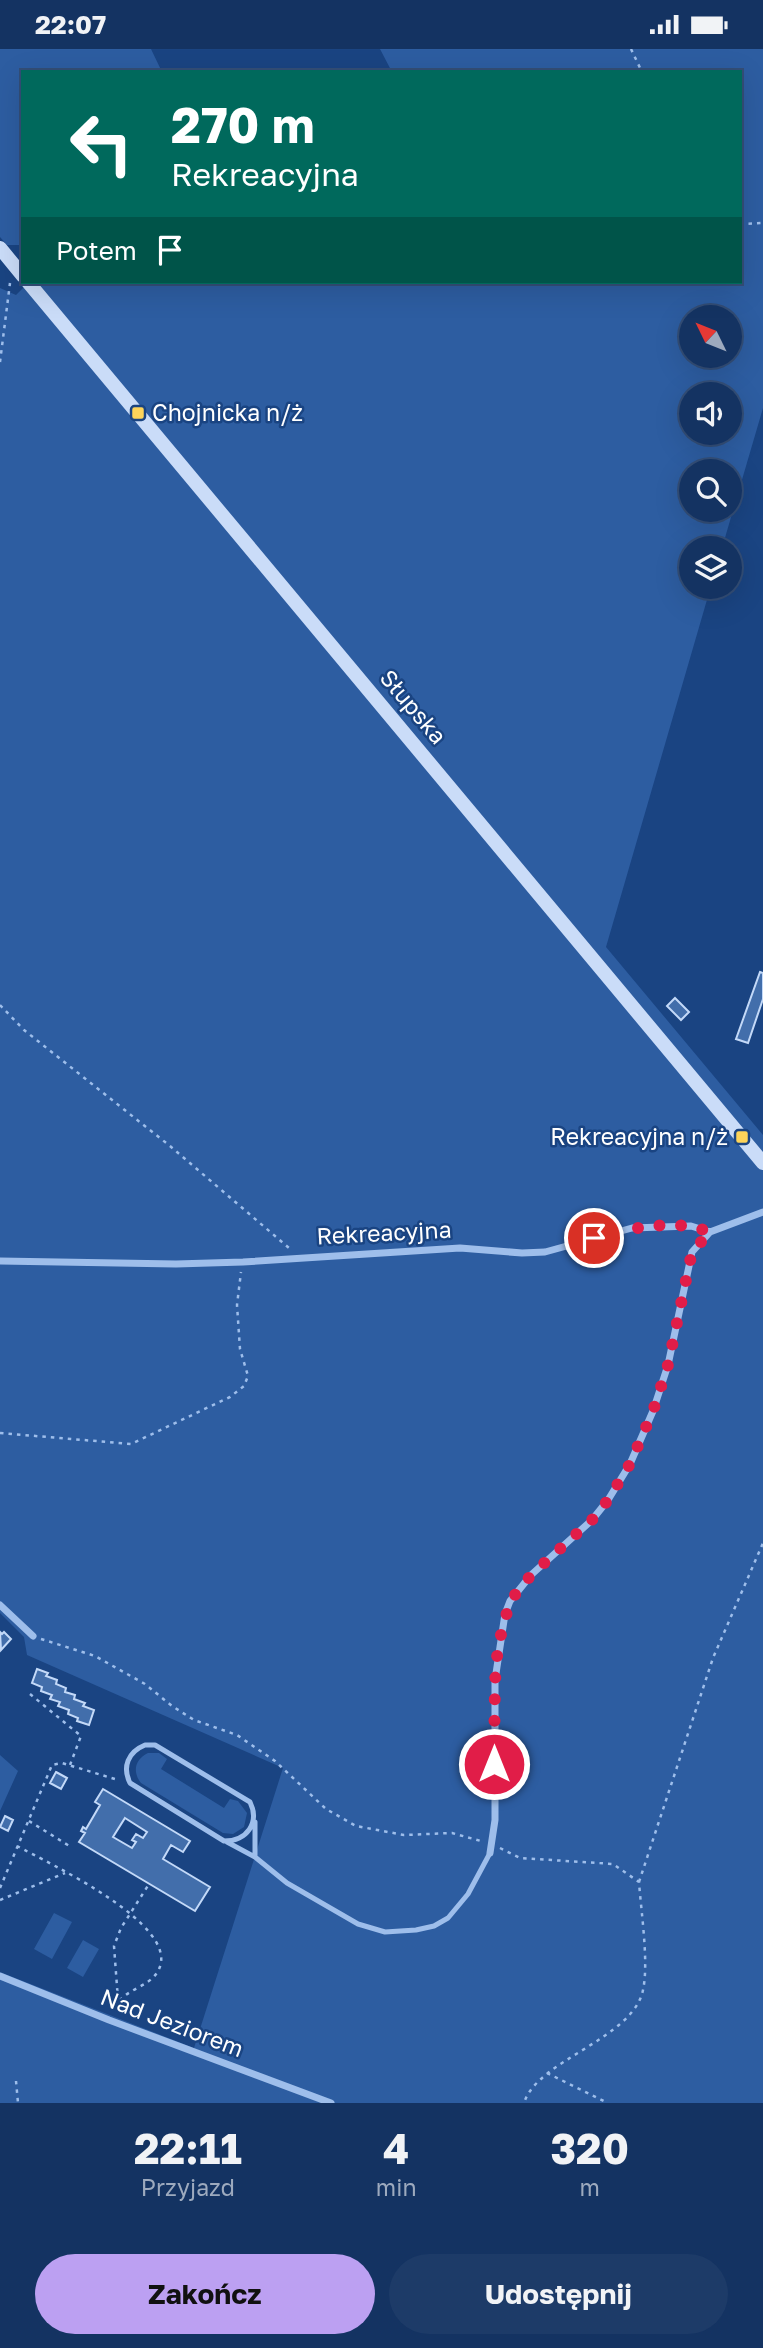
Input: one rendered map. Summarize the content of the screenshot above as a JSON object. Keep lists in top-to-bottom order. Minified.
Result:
{"streets":{"street":["Słupska","Rekreacyjna","Nad Jeziorem"]},"places":{"transit":["Chojnicka n/ż","Rekreacyjna n/ż"]},"north":"top left","page":{"status":"22:07","turn":["270 m","Rekreacyjna"],"then":"Potem","eta":["22:11","Przyjazd","4","min","320","m"],"buttons":["Zakończ","Udostępnij"]}}
